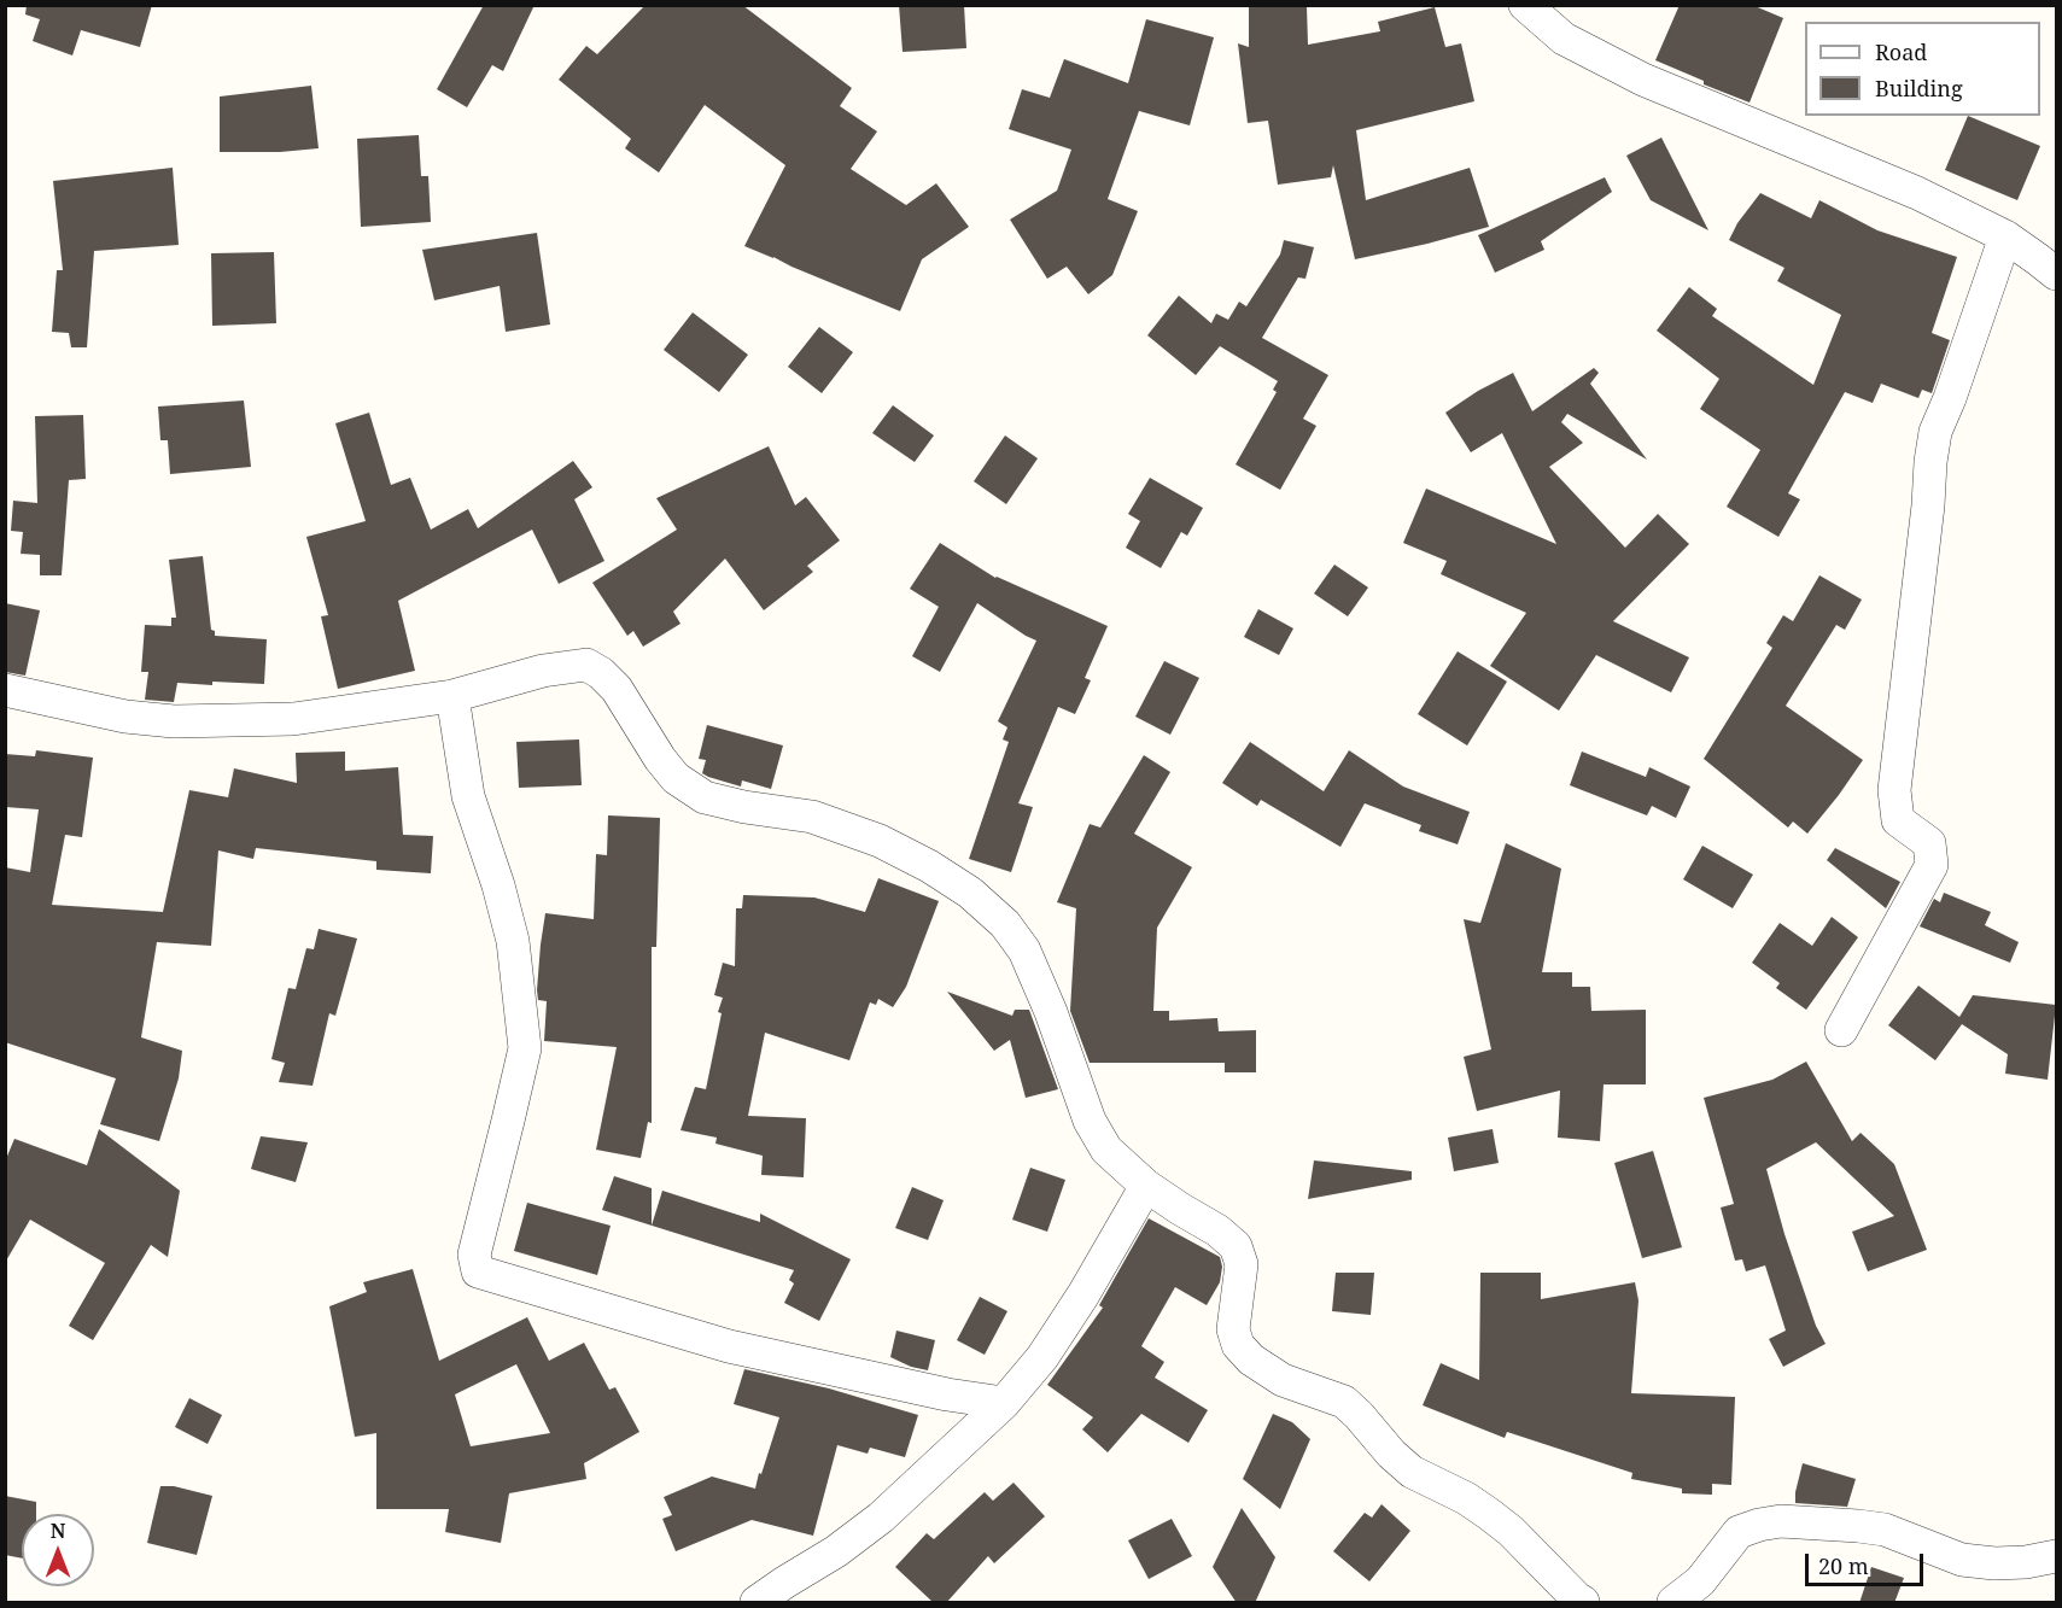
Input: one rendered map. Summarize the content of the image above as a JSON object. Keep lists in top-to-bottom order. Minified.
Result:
{"legend":["Road","Building"],"scale_bar":"20 m","north":"top"}
